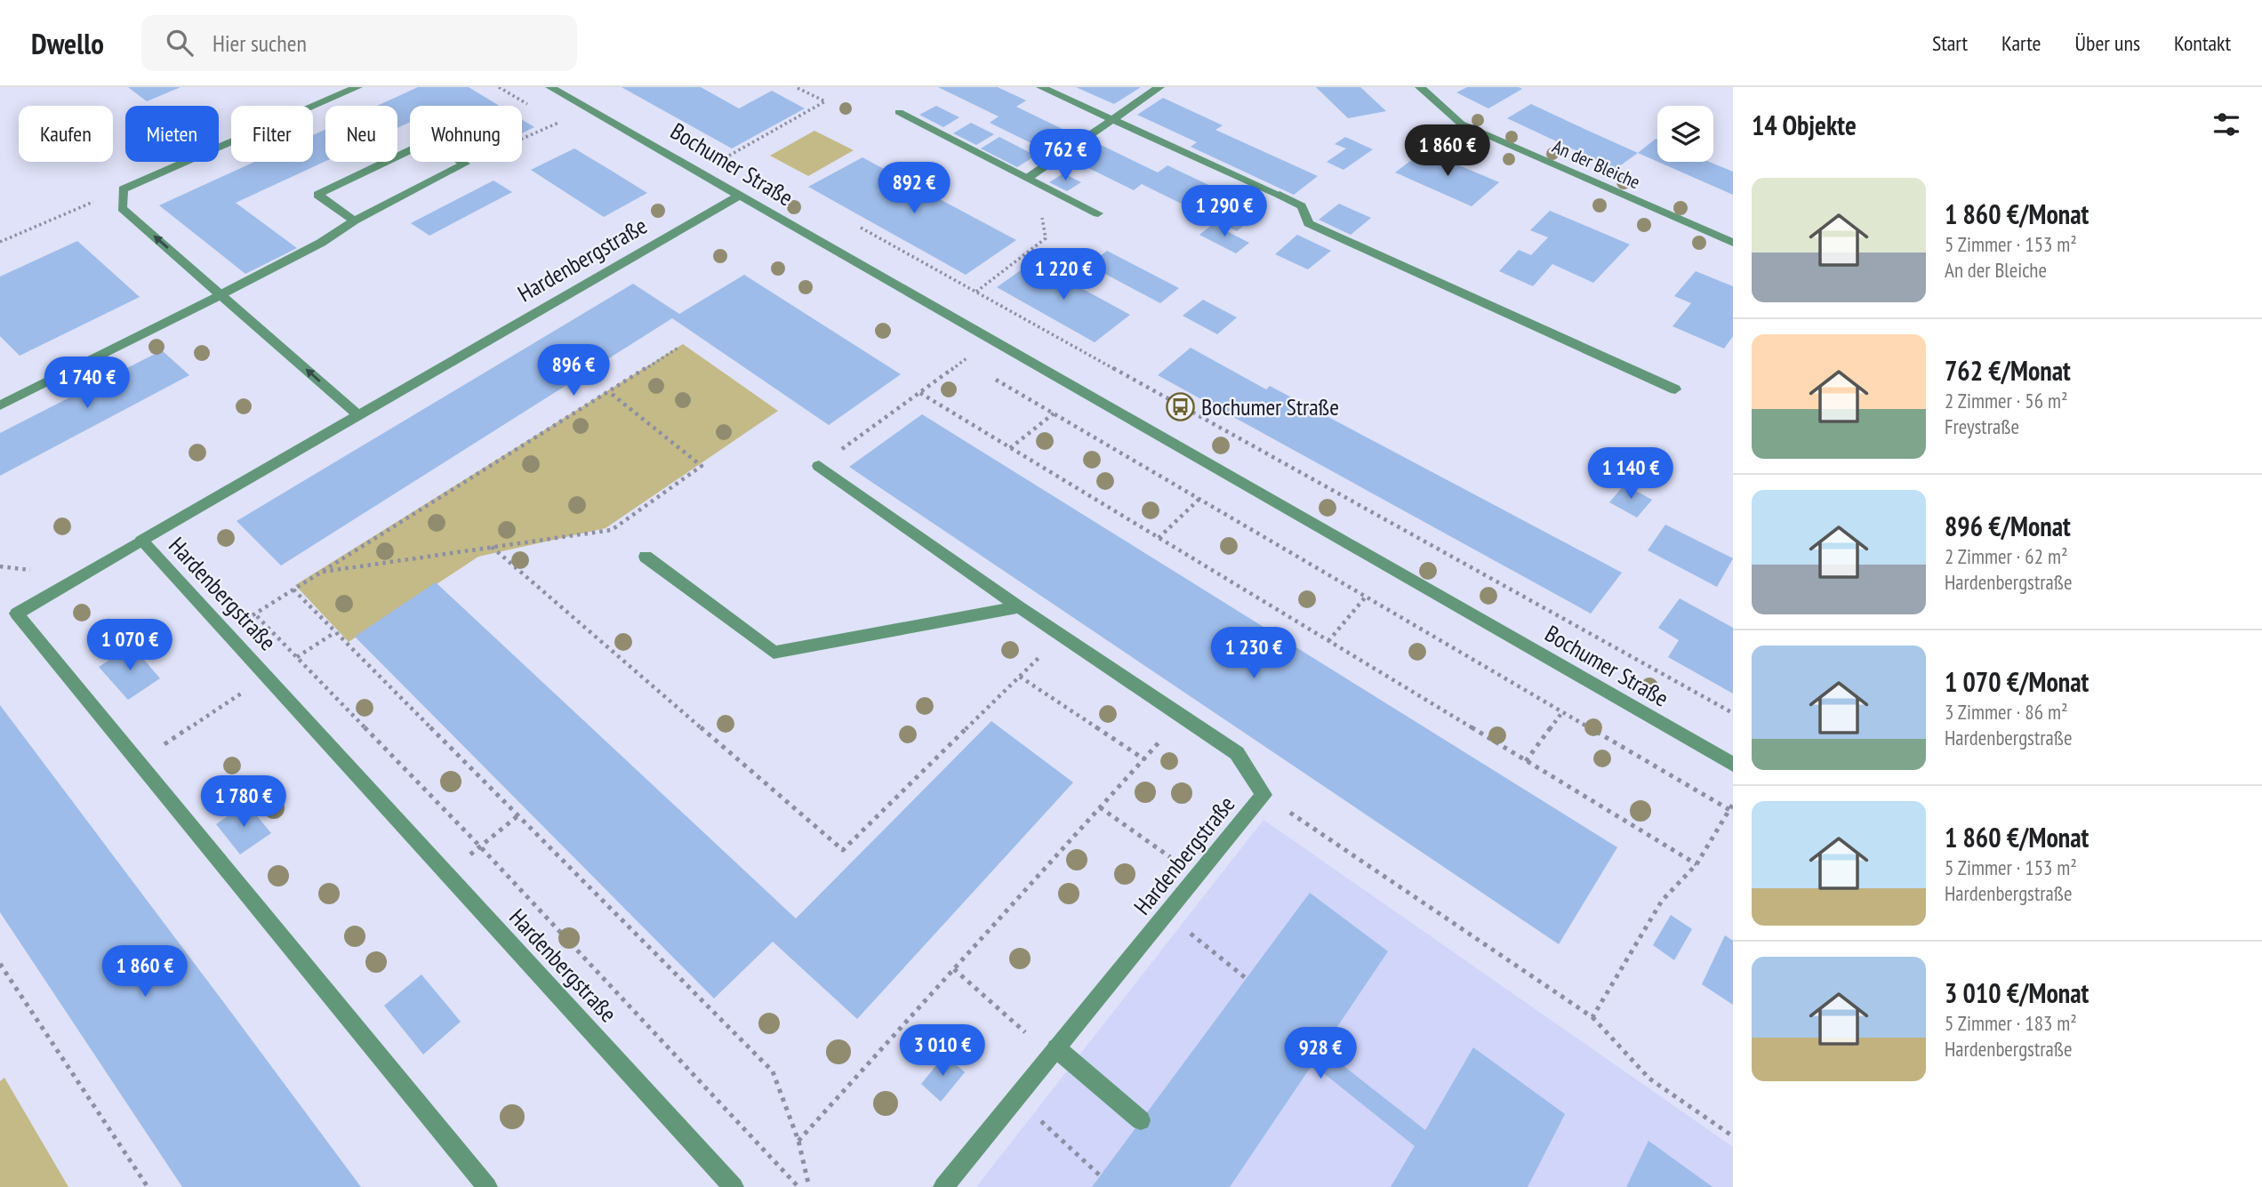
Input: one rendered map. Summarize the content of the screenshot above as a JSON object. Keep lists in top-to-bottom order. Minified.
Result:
{"streets":{"street":["Bochumer Straße","An der Bleiche","Hardenbergstraße"]},"crossings":[["Bochumer Straße","Hardenbergstraße"]],"places":{"bus stop":["Bochumer Straße"]},"page":{"header":"Dwello","search":"Hier suchen","nav":["Start","Karte","Über uns","Kontakt"],"heading":"14 Objekte","chip":["Kaufen","Mieten","Filter","Neu","Wohnung"],"price":["1 860 €","762 €","892 €","1 290 €","1 220 €","896 €","1 740 €","1 140 €","1 070 €","1 230 €","1 780 €","1 860 €","3 010 €","928 €"],"list":[{"name":"1 860 €/Monat","note":"5 Zimmer · 153 m² · An der Bleiche"},{"name":"762 €/Monat","note":"2 Zimmer · 56 m² · Freystraße"},{"name":"896 €/Monat","note":"2 Zimmer · 62 m² · Hardenbergstraße"},{"name":"1 070 €/Monat","note":"3 Zimmer · 86 m² · Hardenbergstraße"},{"name":"1 860 €/Monat","note":"5 Zimmer · 153 m² · Hardenbergstraße"},{"name":"3 010 €/Monat","note":"5 Zimmer · 183 m² · Hardenbergstraße"}]}}
